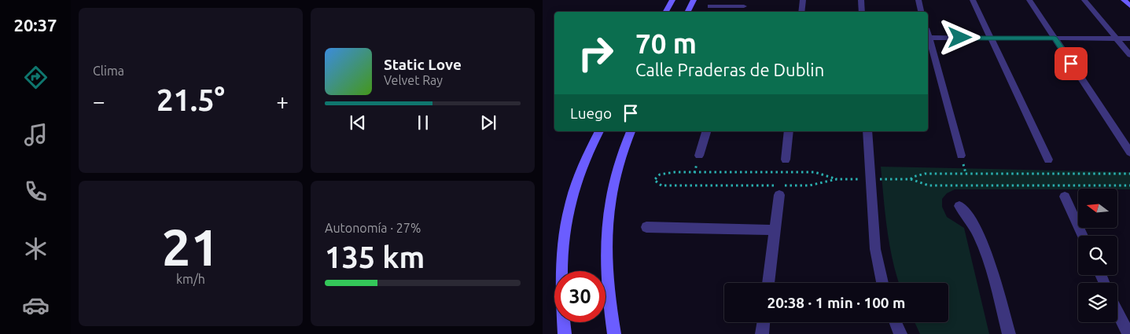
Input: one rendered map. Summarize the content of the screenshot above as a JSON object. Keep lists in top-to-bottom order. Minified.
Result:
{"north":"left","page":{"tabs":"20:37","tile":["Clima",["21","km/h"],["Autonomía · 27%","135 km"]],"turn":["70 m","Calle Praderas de Dublin"],"song":["Static Love","Velvet Ray"],"heat":["−","21.5°","+"],"then":"Luego","limit":"30","trip":"20:38 · 1 min · 100 m"}}
